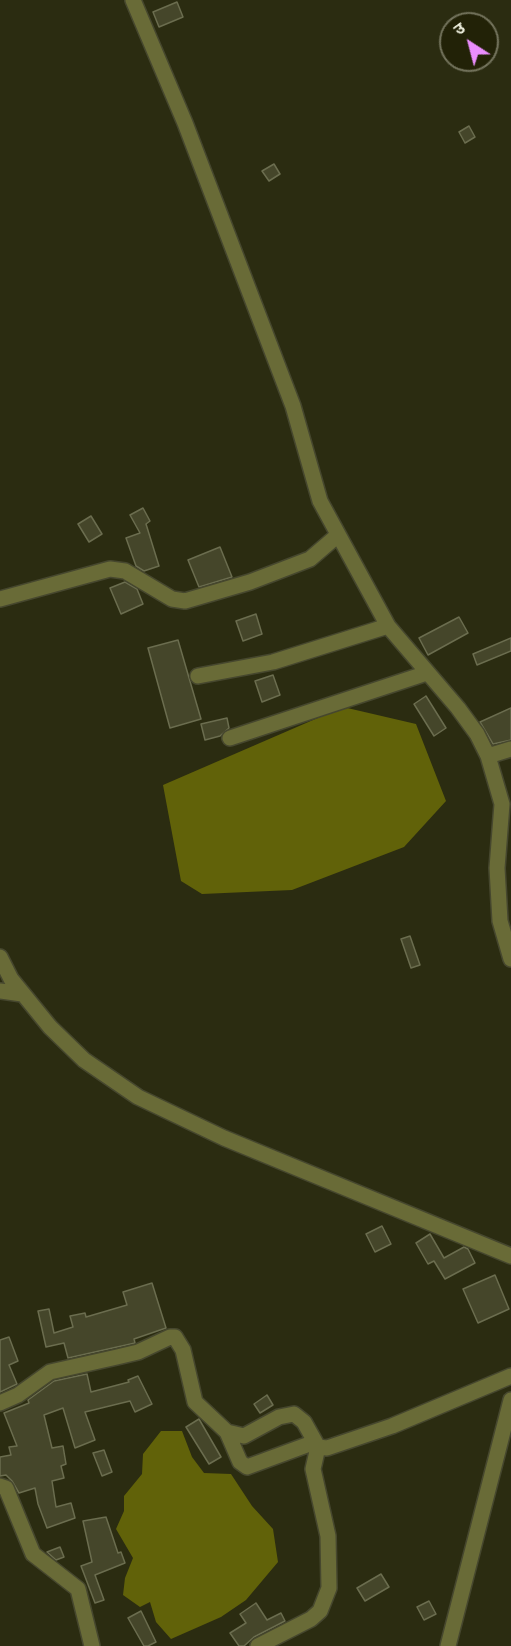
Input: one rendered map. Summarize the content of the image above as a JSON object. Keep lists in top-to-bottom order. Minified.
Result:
{"north":"top left"}
